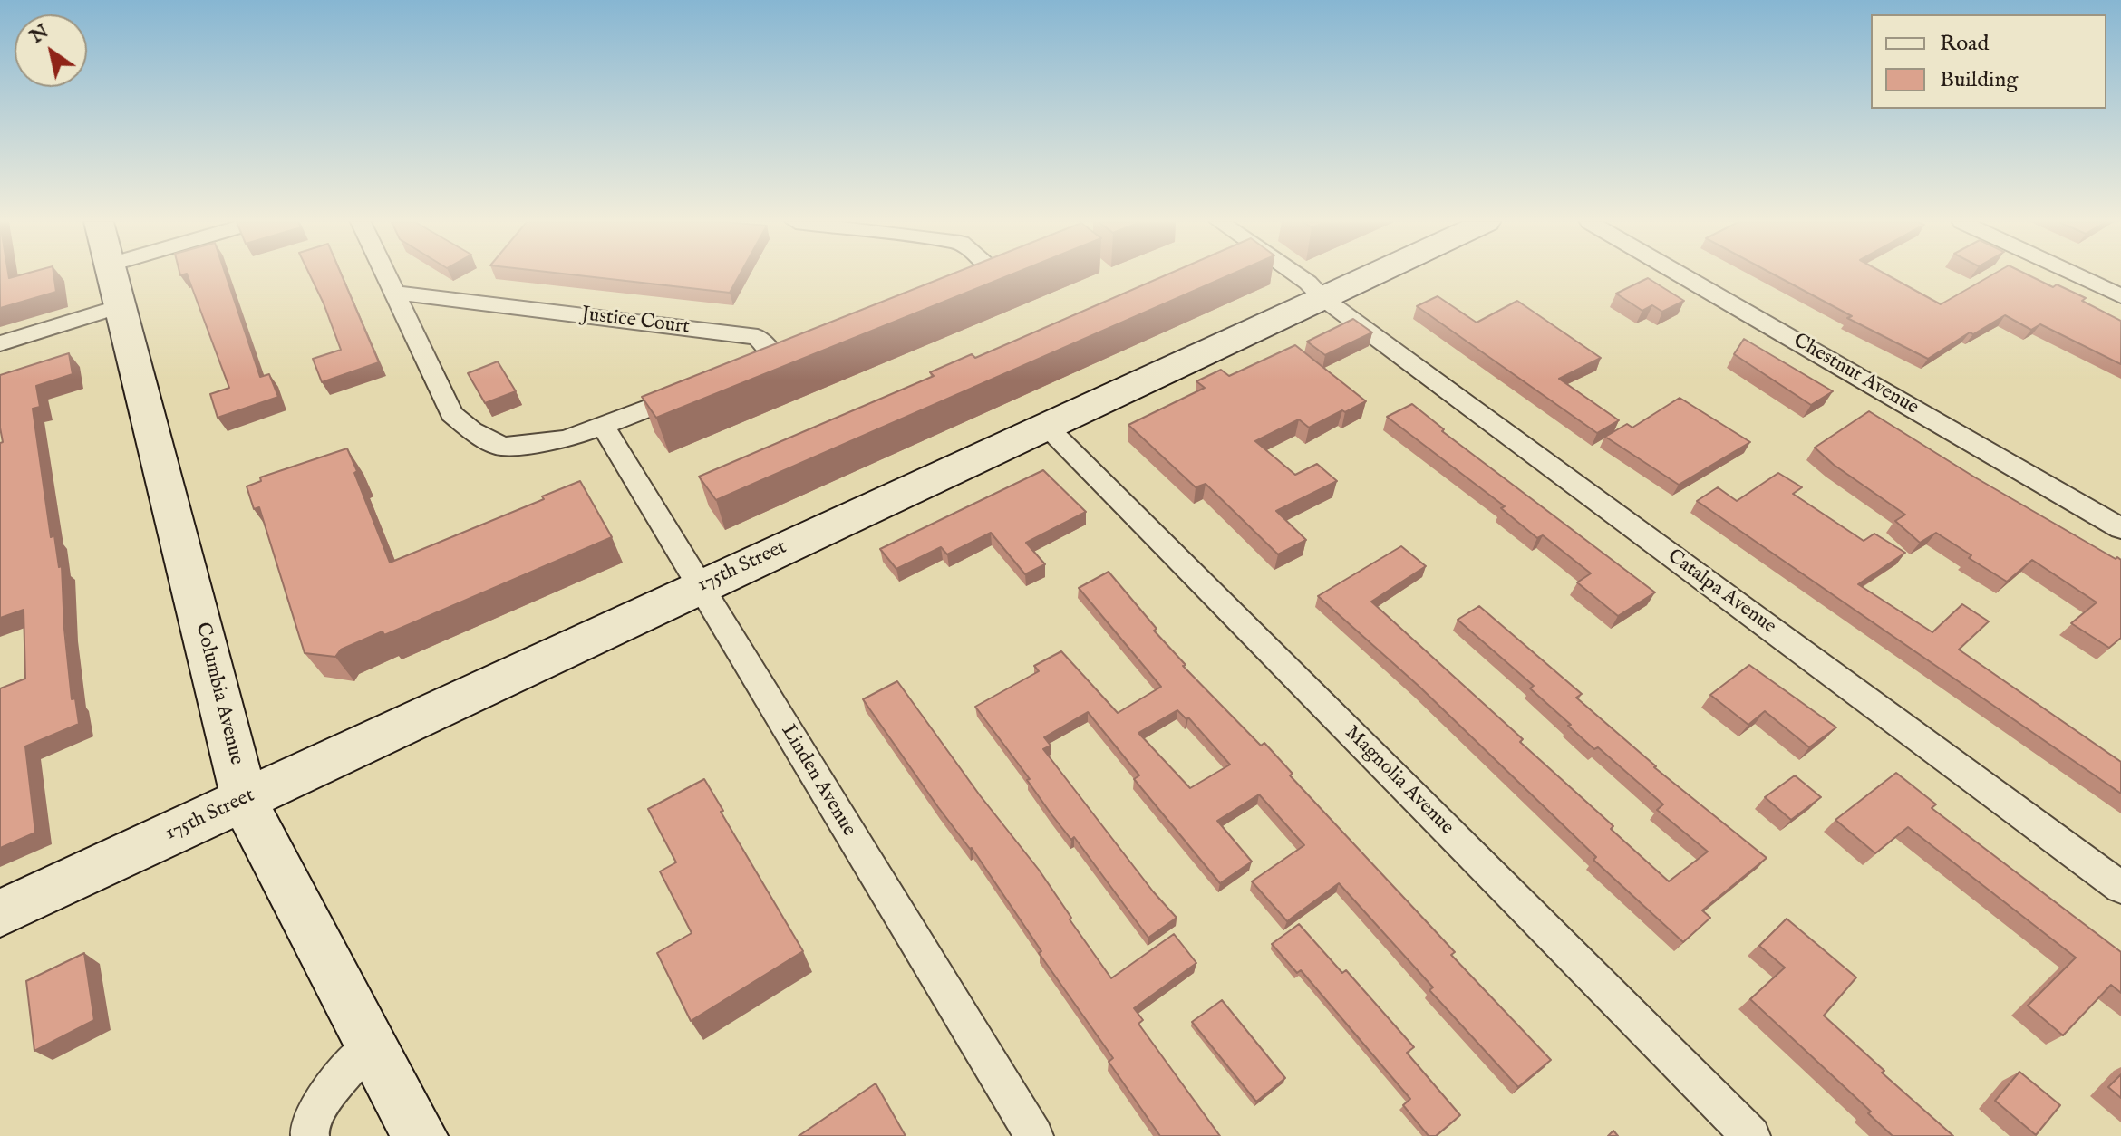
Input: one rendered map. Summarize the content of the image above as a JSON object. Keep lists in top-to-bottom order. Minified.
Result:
{"streets":{"street":["Justice Court","Chestnut Avenue","175th Street","Catalpa Avenue","Columbia Avenue","Linden Avenue","Magnolia Avenue"]},"crossings":[["175th Street","Catalpa Avenue"],["175th Street","Columbia Avenue"],["175th Street","Linden Avenue"],["175th Street","Magnolia Avenue"]],"legend":["Road","Building"],"north":"top left"}
